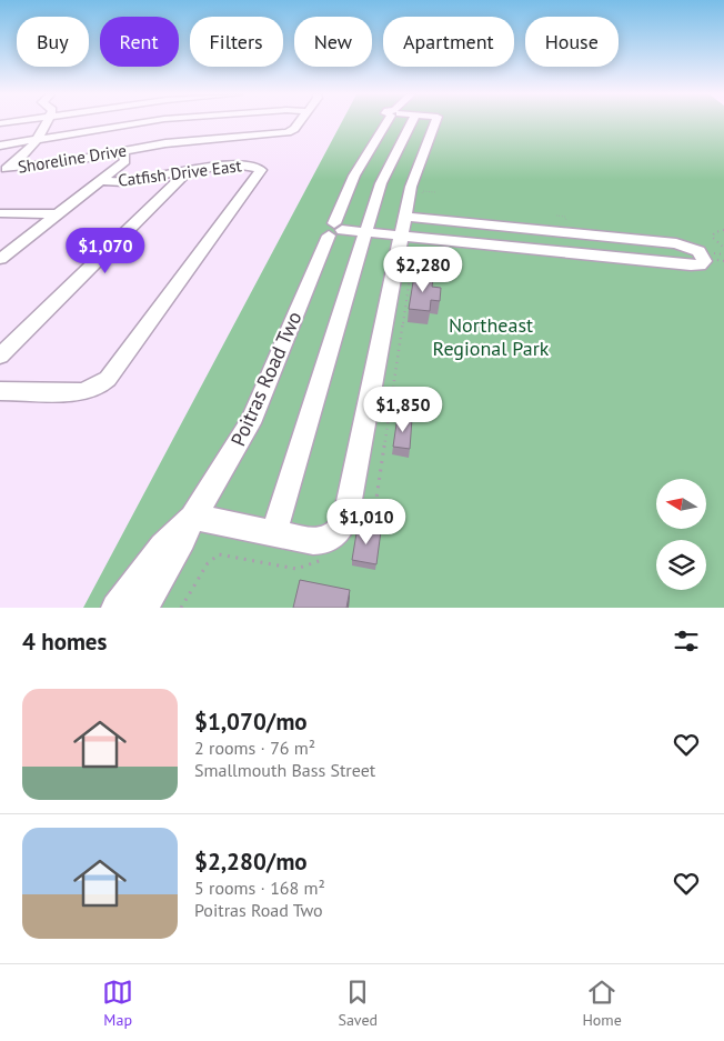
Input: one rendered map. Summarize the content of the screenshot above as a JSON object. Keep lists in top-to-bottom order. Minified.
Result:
{"streets":{"street":["Shoreline Drive","Catfish Drive East","Poitras Road Two"]},"parks":["Northeast Regional Park"],"north":"left","page":{"chip":["Buy","Rent","Filters","New","Apartment","House"],"price":["$1,070","$2,280","$1,850","$1,010"],"heading":"4 homes","list":[{"name":"$1,070/mo","note":"2 rooms · 76 m² · Smallmouth Bass Street"},{"name":"$2,280/mo","note":"5 rooms · 168 m² · Poitras Road Two"}],"tabs":["Map","Saved","Home"]}}
